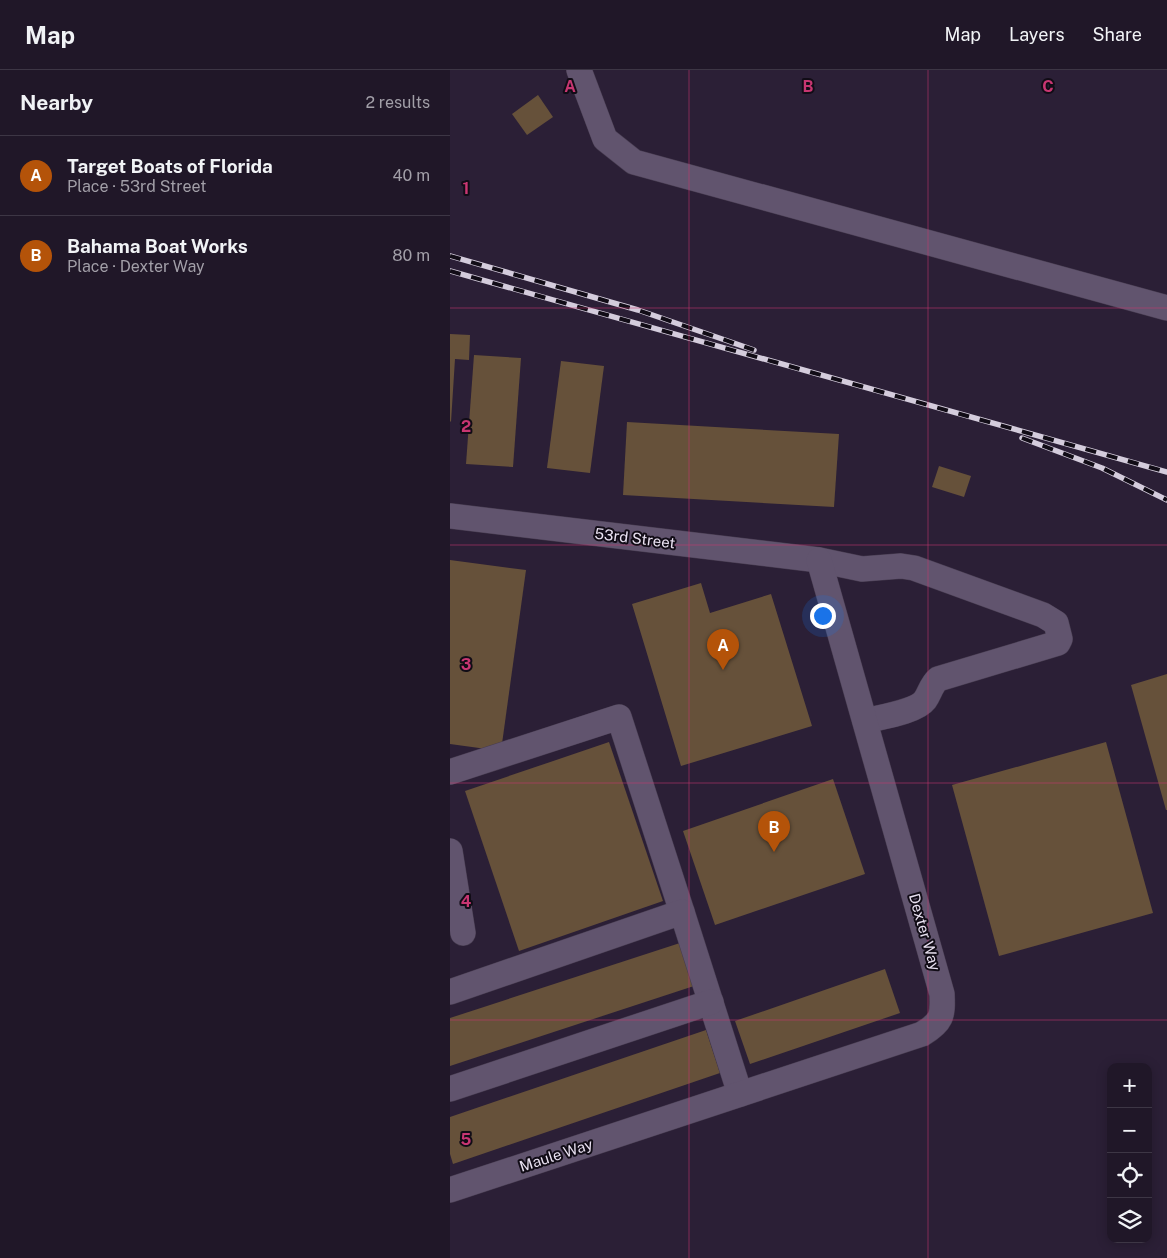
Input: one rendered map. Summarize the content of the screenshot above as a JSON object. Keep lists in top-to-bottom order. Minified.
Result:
{"streets":{"street":["53rd Street","Dexter Way","Maule Way"]},"crossings":[["53rd Street","Dexter Way"],["Dexter Way","Maule Way"]],"page":{"header":"Map","nav":["Map","Layers","Share"],"heading":["Nearby","2 results"],"list":[{"mark":"A","name":"Target Boats of Florida","note":"Place · 53rd Street","value":"40 m"},{"mark":"B","name":"Bahama Boat Works","note":"Place · Dexter Way","value":"80 m"}],"pins":["A","B"],"map_buttons":["+","−"]},"grid":{"columns":["A","B","C"],"rows":["1","2","3","4","5"]}}
